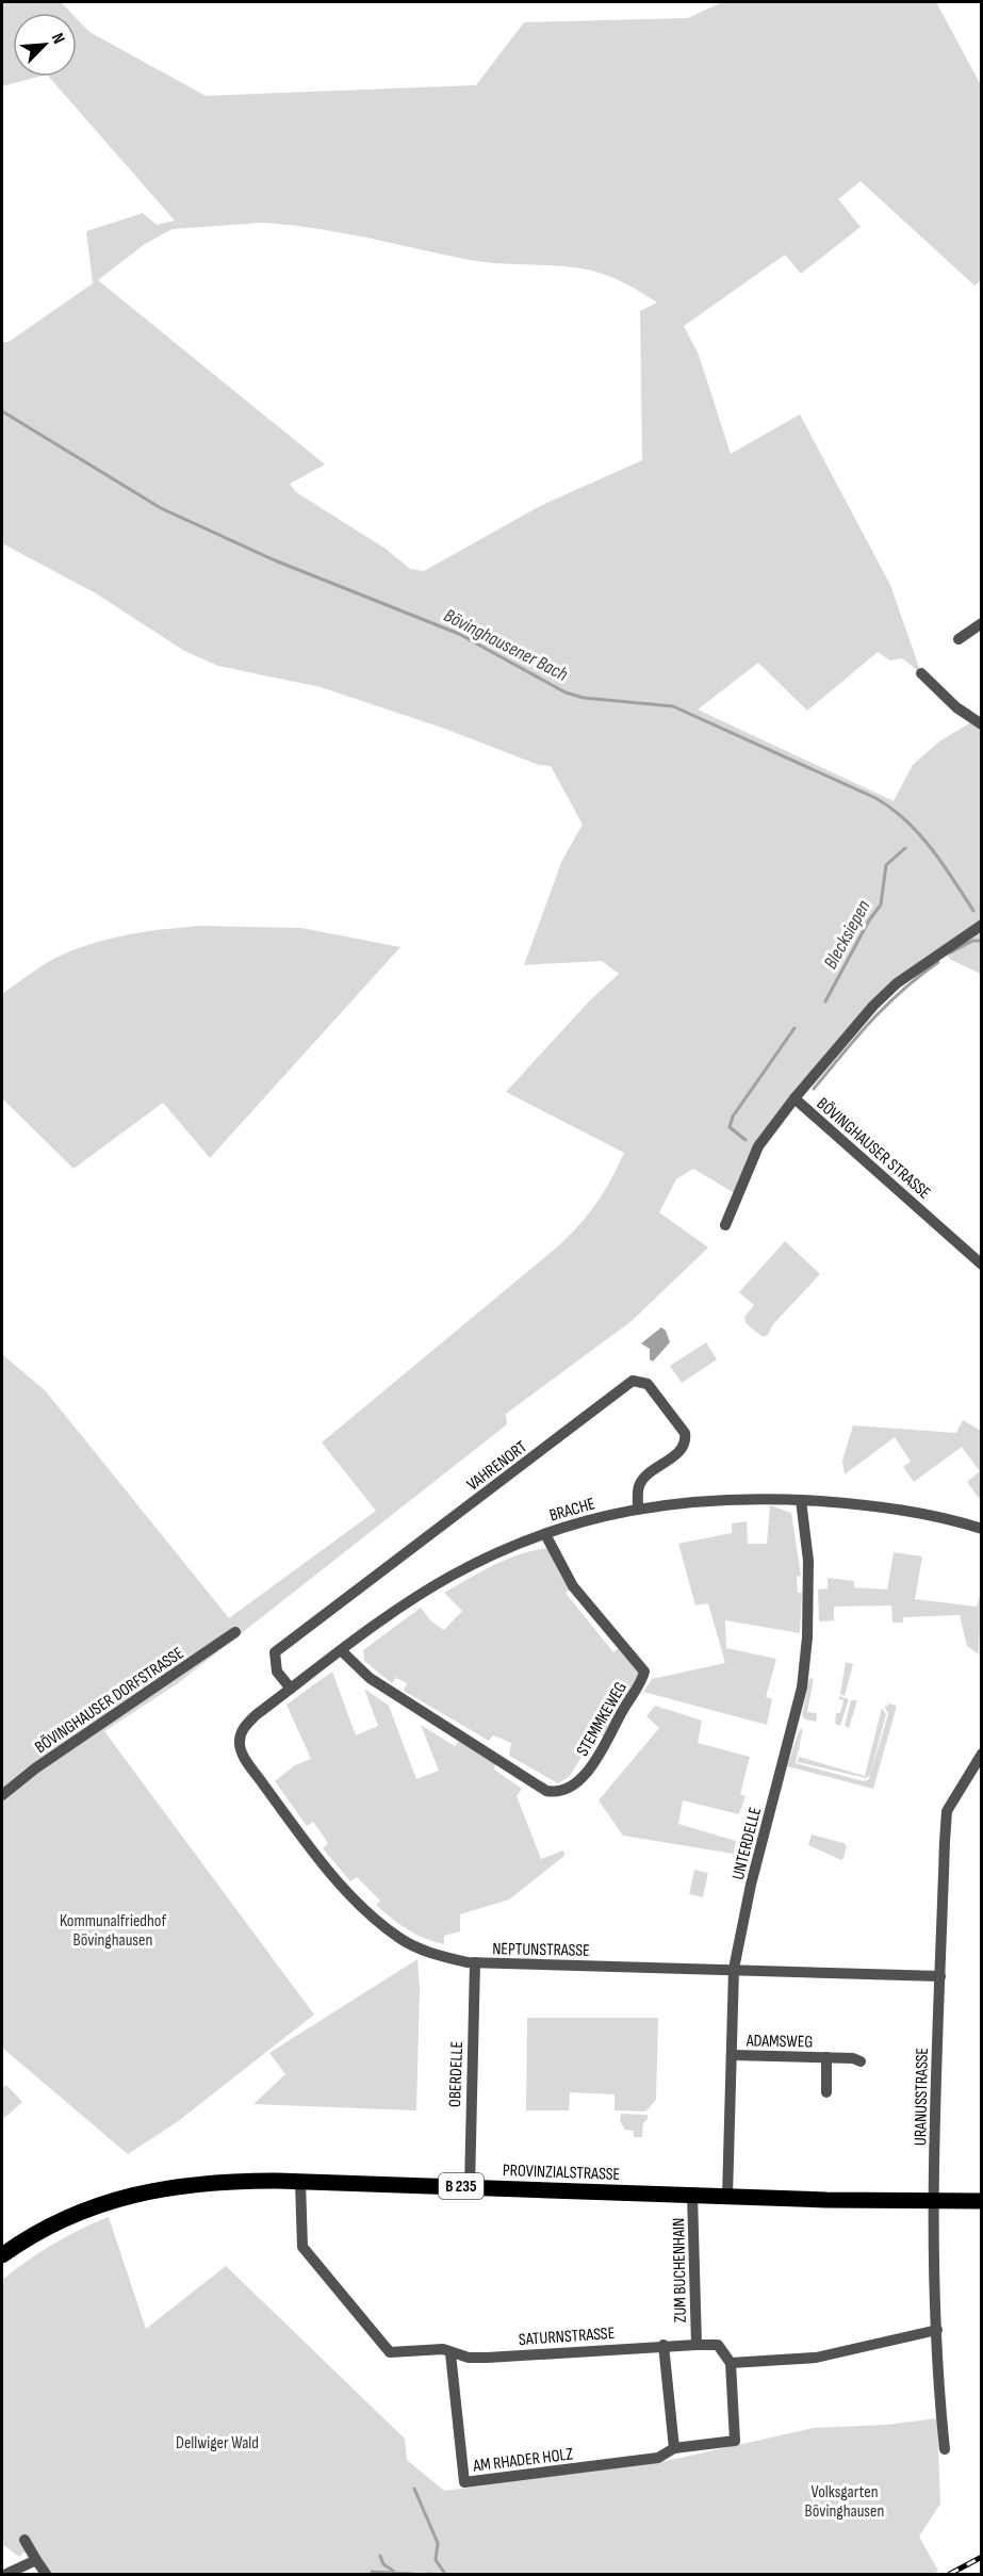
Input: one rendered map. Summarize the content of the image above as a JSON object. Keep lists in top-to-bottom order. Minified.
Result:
{"streets":{"main road":["PROVINZIALSTRASSE","B 235"],"street":["BÖVINGHAUSER STRASSE","VAHRENORT","BRACHE","BÖVINGHAUSER DORFSTRASSE","STEMMKEWEG","UNTERDELLE","NEPTUNSTRASSE","ADAMSWEG","OBERDELLE","URANUSSTRASSE","ZUM BUCHENHAIN","SATURNSTRASSE","AM RHADER HOLZ"]},"crossings":[["VAHRENORT","BRACHE"],["BRACHE","STEMMKEWEG"],["BRACHE","UNTERDELLE"],["BRACHE","NEPTUNSTRASSE"],["UNTERDELLE","NEPTUNSTRASSE"],["UNTERDELLE","ADAMSWEG"],["UNTERDELLE","PROVINZIALSTRASSE"],["NEPTUNSTRASSE","OBERDELLE"],["NEPTUNSTRASSE","URANUSSTRASSE"],["OBERDELLE","PROVINZIALSTRASSE"],["URANUSSTRASSE","PROVINZIALSTRASSE"],["PROVINZIALSTRASSE","ZUM BUCHENHAIN"],["PROVINZIALSTRASSE","SATURNSTRASSE"],["ZUM BUCHENHAIN","SATURNSTRASSE"],["SATURNSTRASSE","AM RHADER HOLZ"]],"water":["Bövinghausener Bach","Blecksiepen"],"parks":["Kommunalfriedhof Bövinghausen","Dellwiger Wald","Volksgarten Bövinghausen"],"north":"top right"}
